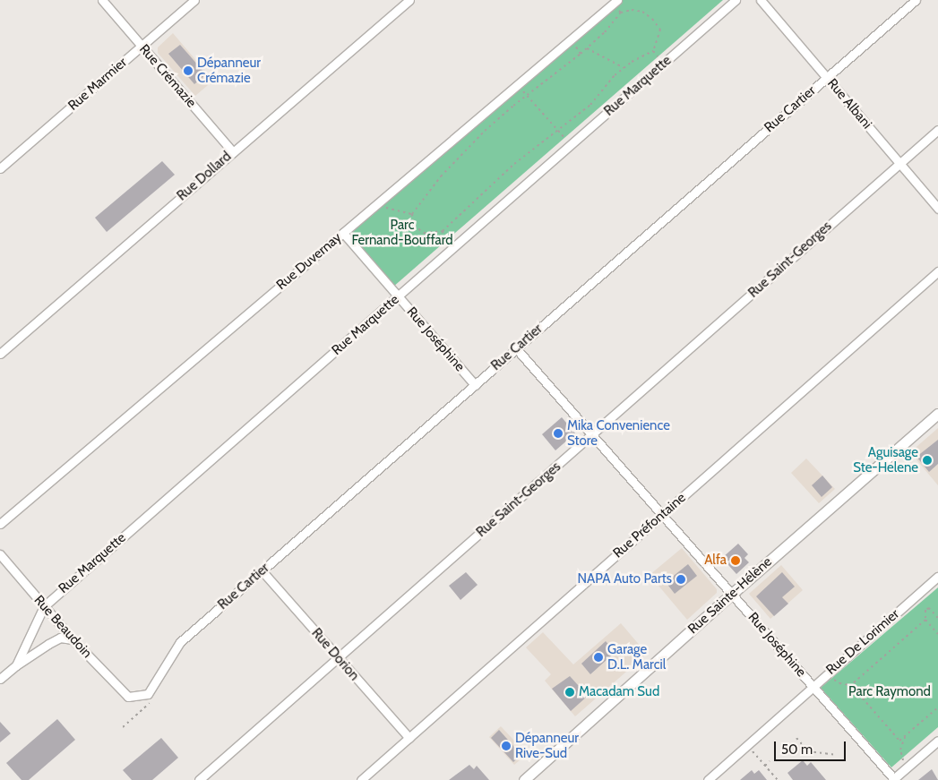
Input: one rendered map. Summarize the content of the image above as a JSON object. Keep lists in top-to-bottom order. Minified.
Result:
{"streets":{"street":["Rue Crémazie","Rue Marmier","Rue Marquette","Rue Albani","Rue Cartier","Rue Dollard","Rue Saint-Georges","Rue Duvernay","Rue Joséphine","Rue Préfontaine","Rue Sainte-Hélène","Rue Beaudoin","Rue De Lorimier","Rue Dorion"]},"crossings":[["Rue Crémazie","Rue Marmier"],["Rue Crémazie","Rue Dollard"],["Rue Marquette","Rue Joséphine"],["Rue Marquette","Rue Beaudoin"],["Rue Albani","Rue Cartier"],["Rue Albani","Rue Saint-Georges"],["Rue Cartier","Rue Joséphine"],["Rue Cartier","Rue Beaudoin"],["Rue Cartier","Rue Dorion"],["Rue Saint-Georges","Rue Joséphine"],["Rue Saint-Georges","Rue Dorion"],["Rue Duvernay","Rue Joséphine"],["Rue Joséphine","Rue Préfontaine"],["Rue Joséphine","Rue Sainte-Hélène"],["Rue Joséphine","Rue De Lorimier"],["Rue Préfontaine","Rue Dorion"]],"parks":["Parc Fernand-Bouffard","Parc Raymond"],"places":["Dépanneur Crémazie","Mika Convenience Store","Aguisage Ste-Helene","Alfa","NAPA Auto Parts","Garage D.L. Marcil","Macadam Sud","Dépanneur Rive-Sud"],"scale_bar":"50 m"}
